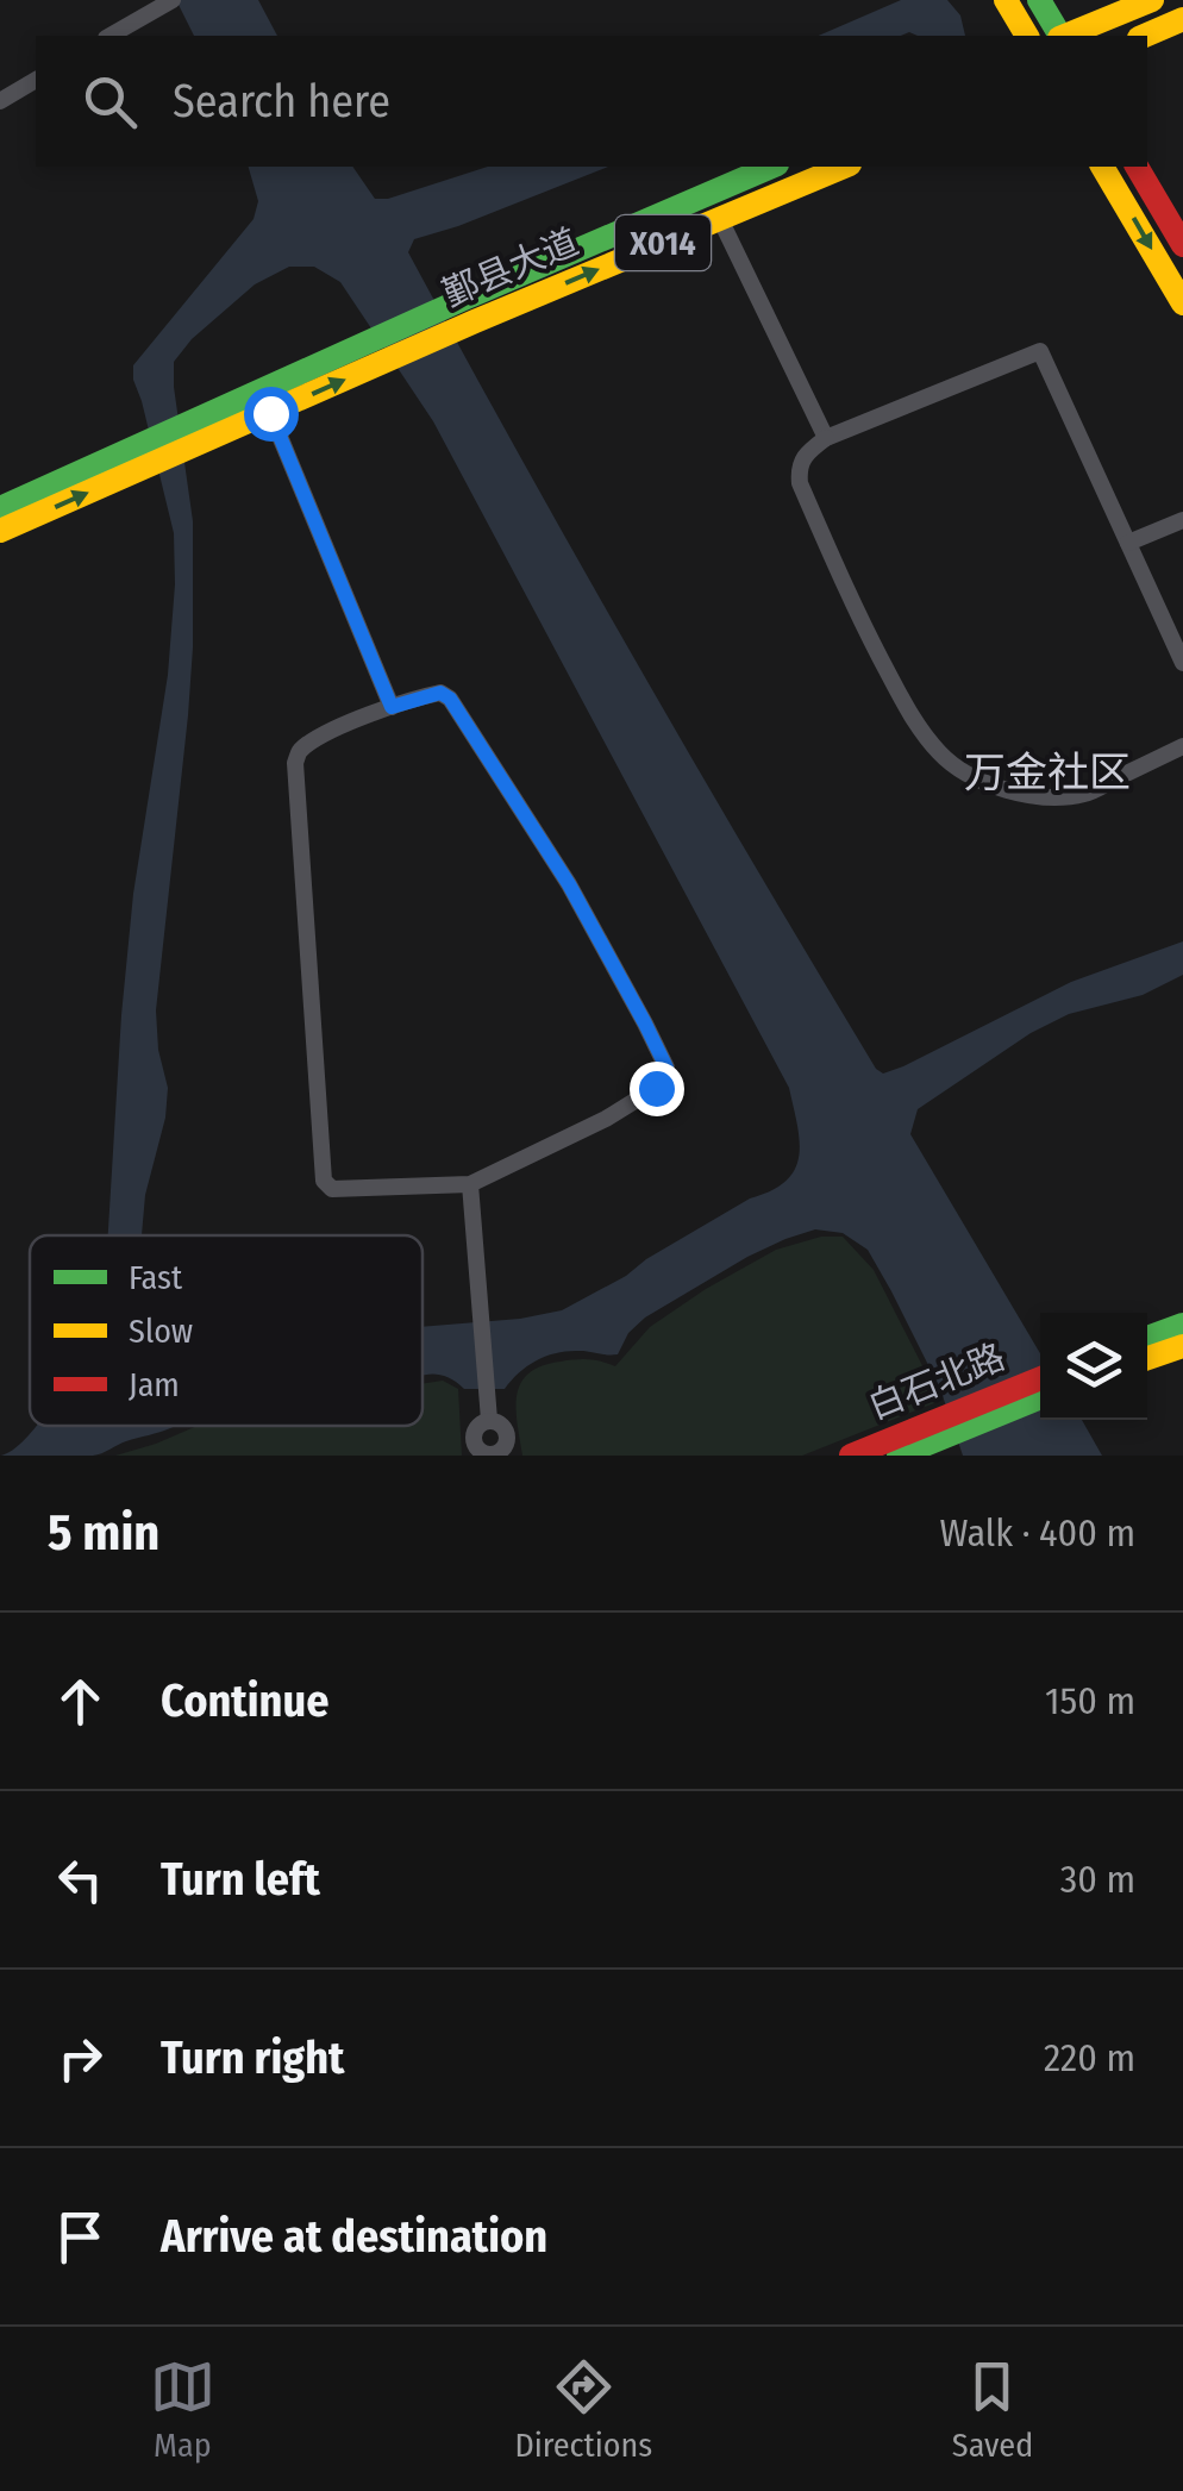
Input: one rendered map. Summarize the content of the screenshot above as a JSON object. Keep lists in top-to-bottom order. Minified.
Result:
{"streets":{"main road":["X014","鄞县大道","白石北路"]},"districts":["万金社区"],"legend":["Fast","Slow","Jam"],"page":{"search":"Search here","heading":["5 min","Walk · 400 m"],"list":[["Continue","150 m"],["Turn left","30 m"],["Turn right","220 m"],"Arrive at destination"],"nav":["Map","Directions","Saved"]}}
